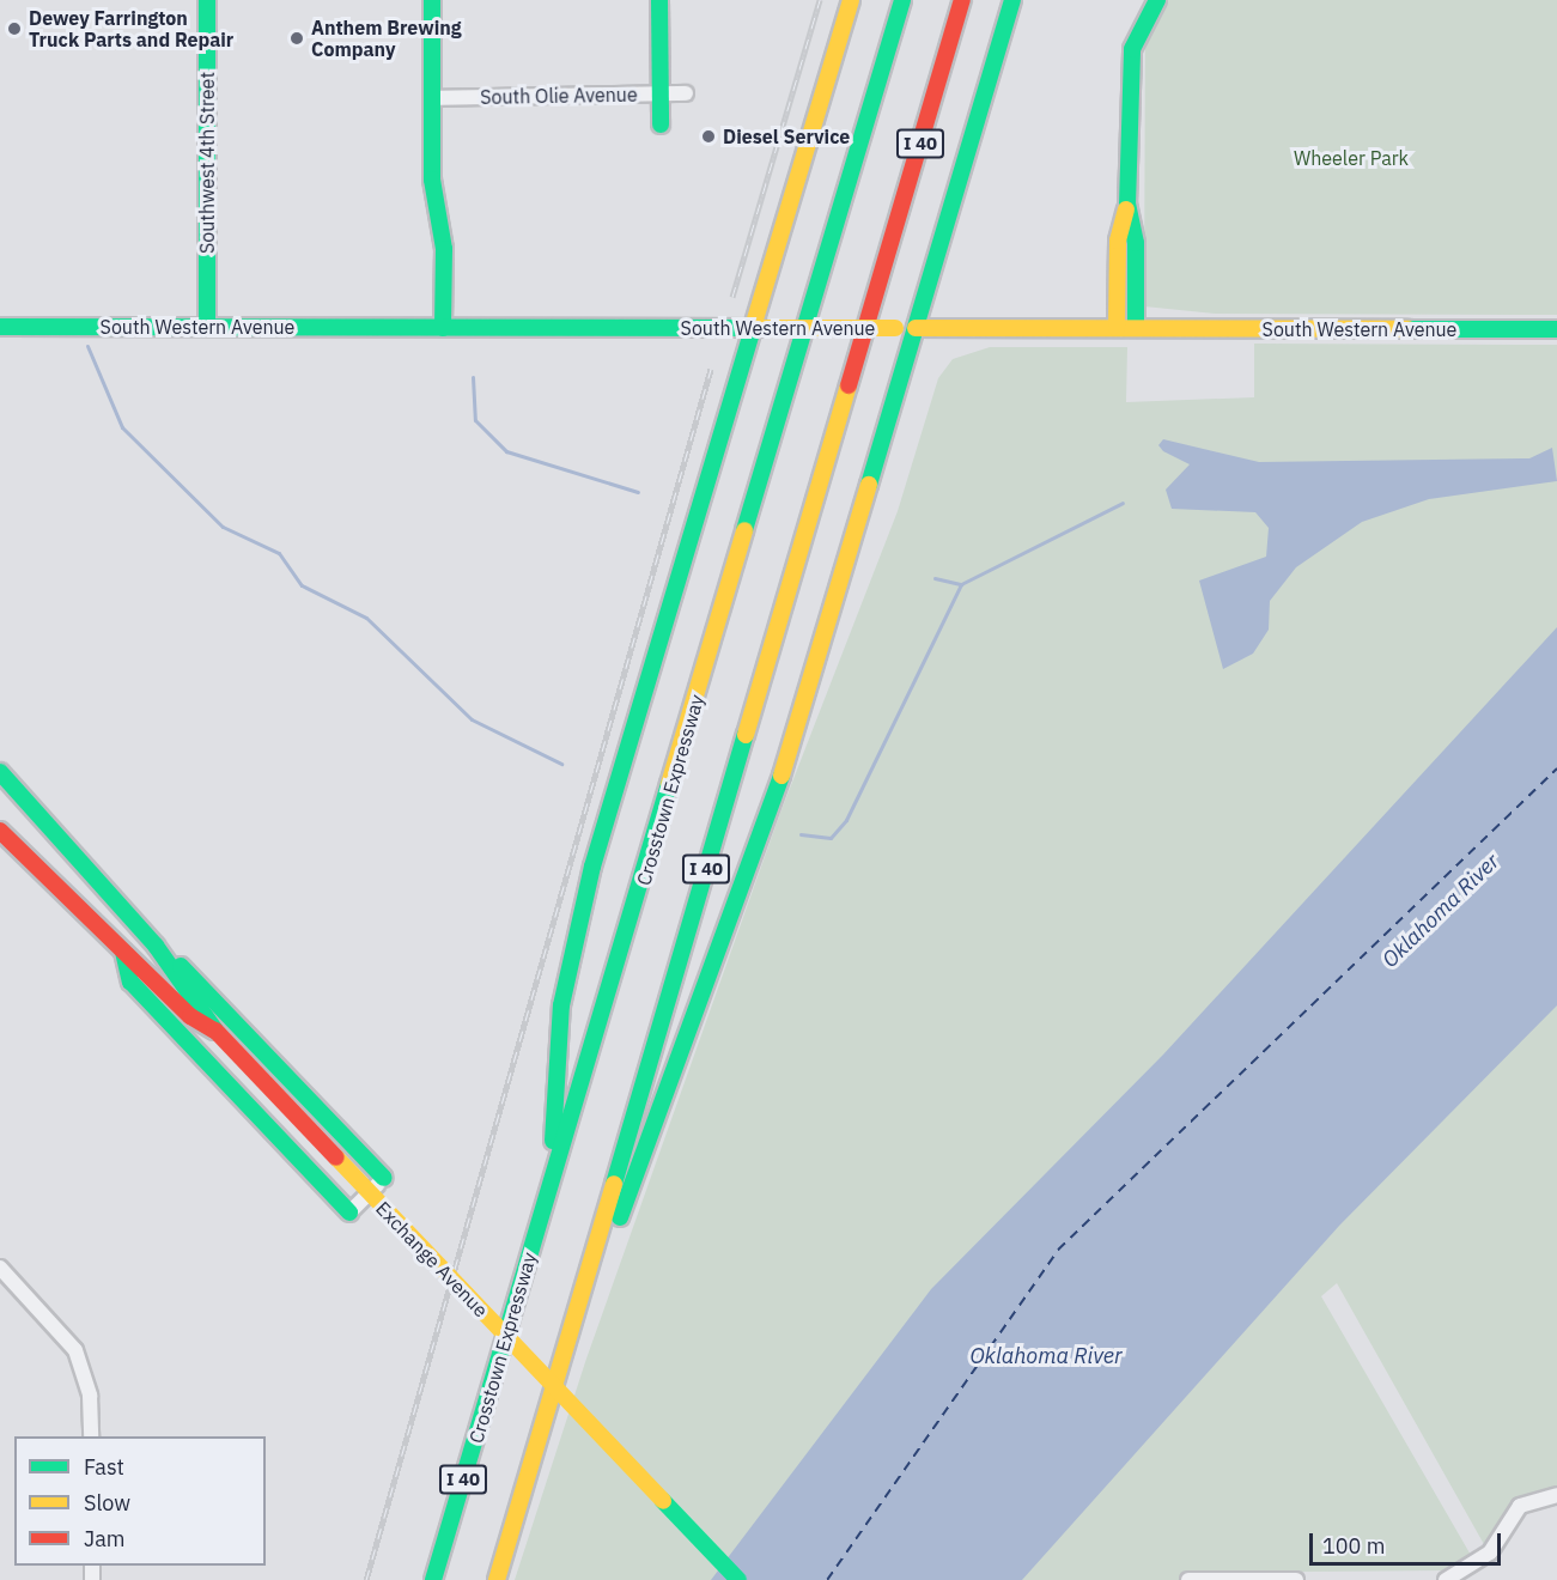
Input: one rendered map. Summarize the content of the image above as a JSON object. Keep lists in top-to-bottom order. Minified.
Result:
{"streets":{"main road":["I 40","Southwest 4th Street","South Western Avenue","Crosstown Expressway","Exchange Avenue"],"street":["South Olie Avenue"]},"crossings":[["Southwest 4th Street","South Western Avenue"]],"water":["Oklahoma River"],"parks":["Wheeler Park"],"places":["Dewey Farrington Truck Parts and Repair","Anthem Brewing Company","Diesel Service"],"legend":["Fast","Slow","Jam"],"scale_bar":"100 m"}
